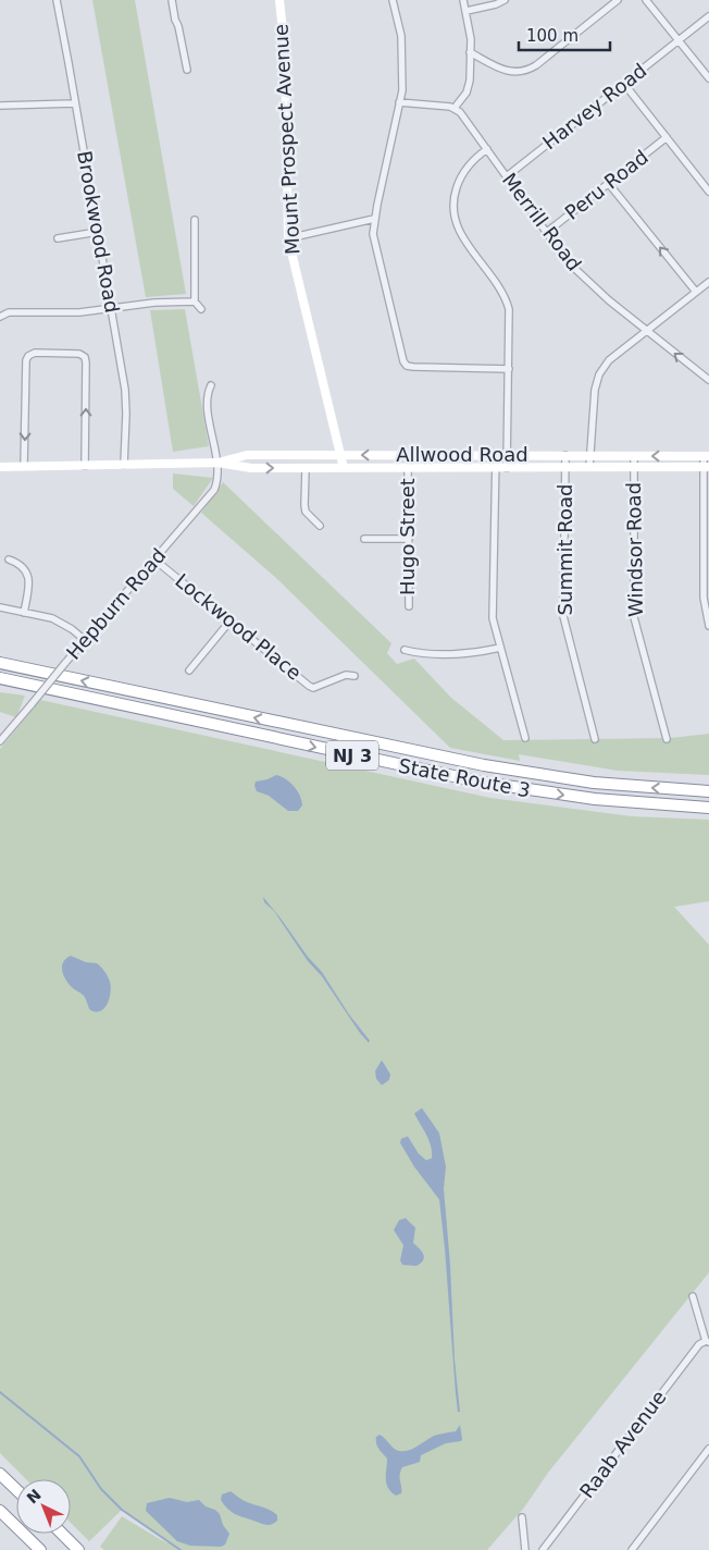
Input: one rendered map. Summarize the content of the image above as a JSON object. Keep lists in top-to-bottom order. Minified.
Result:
{"streets":{"highway":["NJ 3","State Route 3"],"main road":["Mount Prospect Avenue","Allwood Road"],"street":["Harvey Road","Peru Road","Merrill Road","Brookwood Road","Hugo Street","Summit Road","Windsor Road","Hepburn Road","Lockwood Place","Raab Avenue"]},"crossings":[["Harvey Road","Merrill Road"],["Mount Prospect Avenue","Allwood Road"],["Peru Road","Merrill Road"],["Brookwood Road","Allwood Road"],["Allwood Road","Hugo Street"],["Allwood Road","Summit Road"],["Allwood Road","Windsor Road"],["Allwood Road","Hepburn Road"],["Hepburn Road","Lockwood Place"]],"scale_bar":"100 m","north":"top left"}
